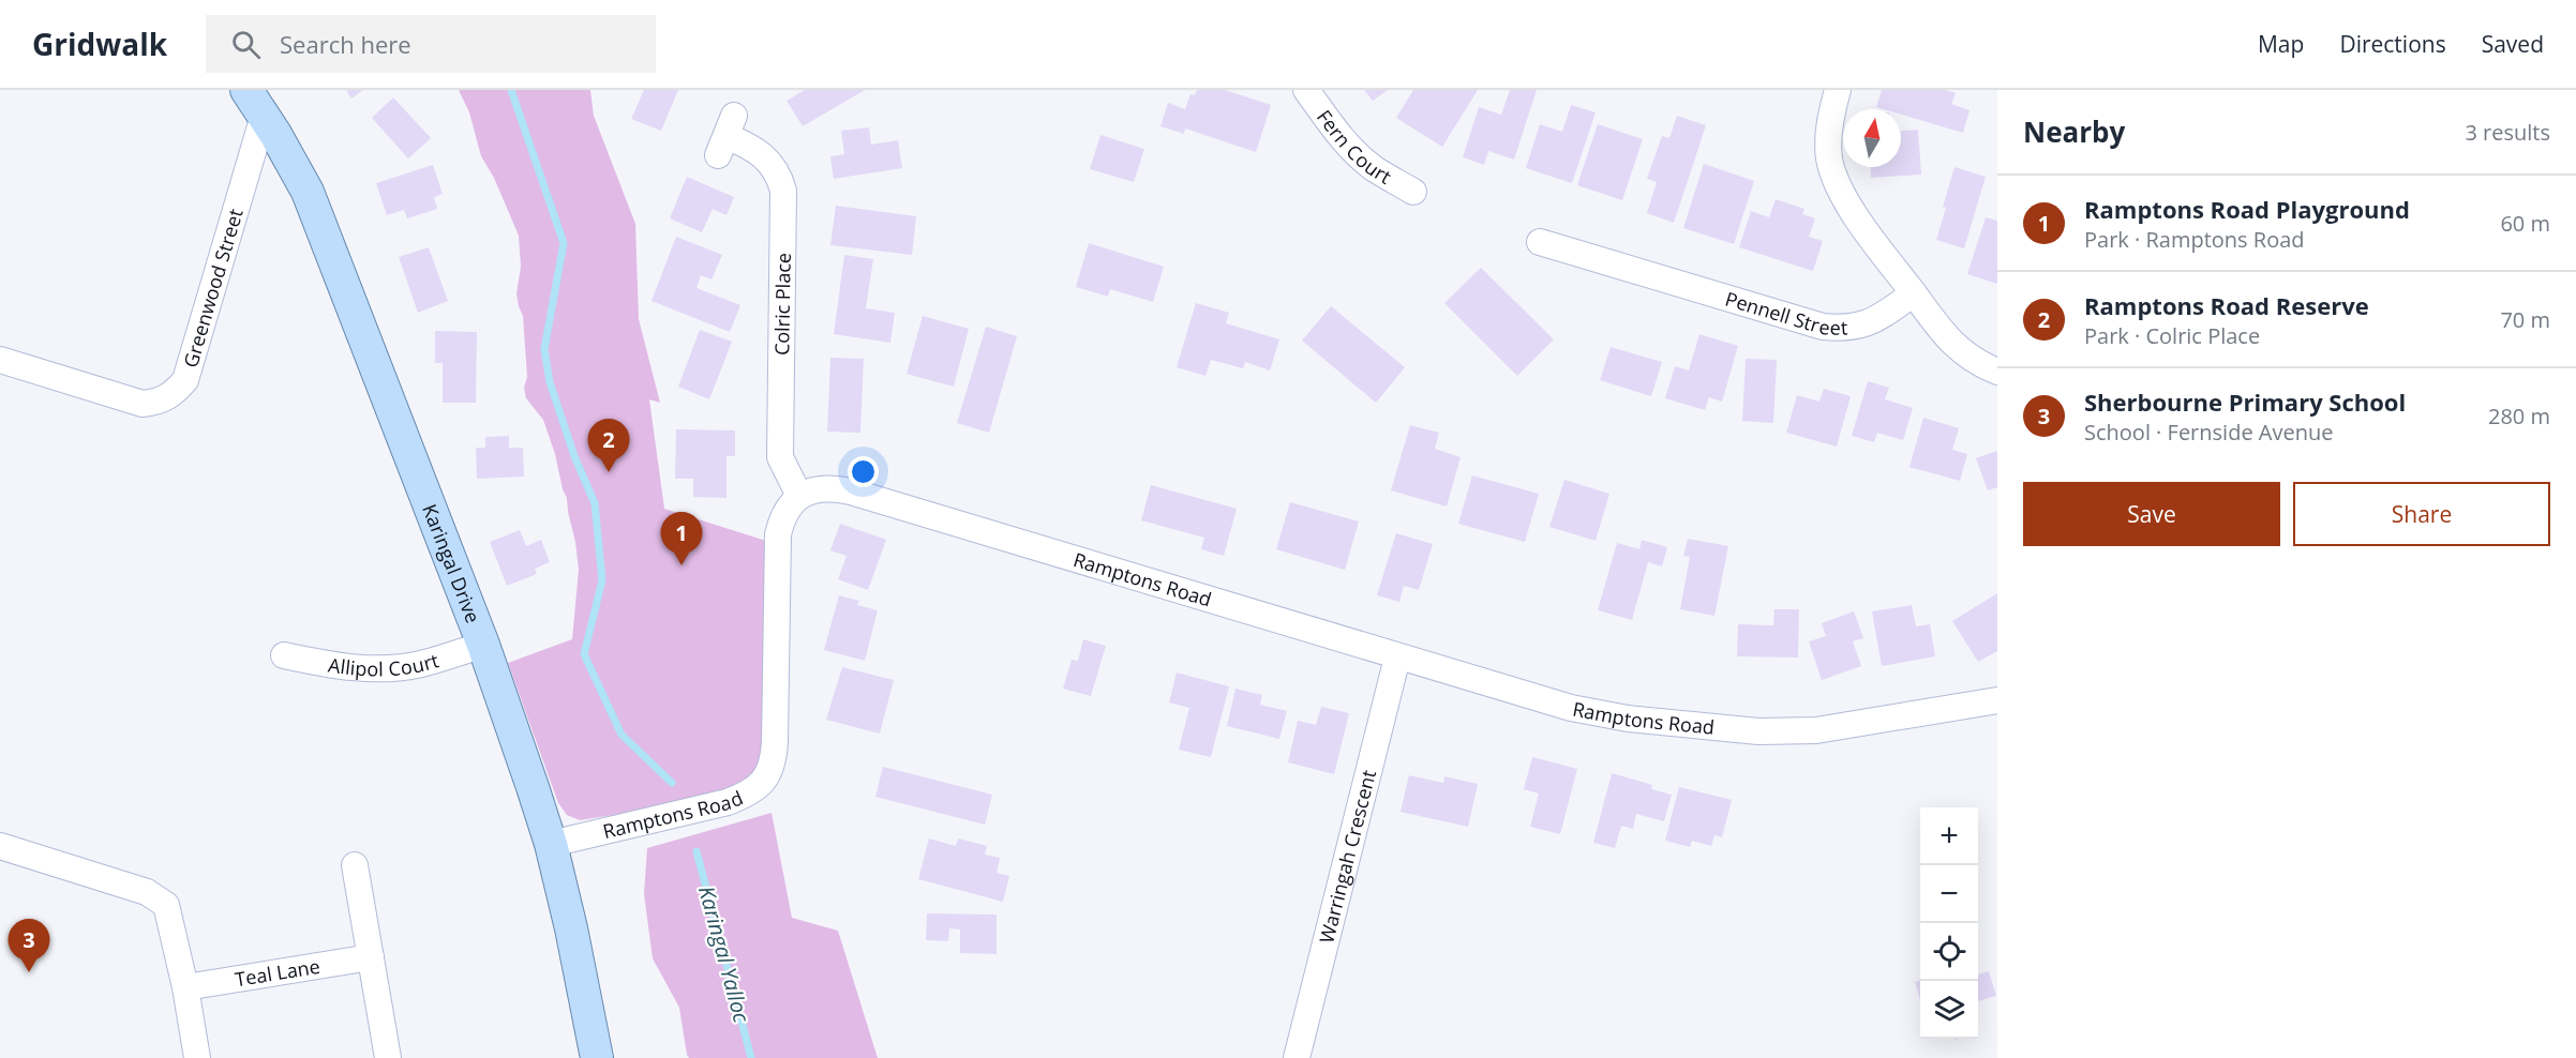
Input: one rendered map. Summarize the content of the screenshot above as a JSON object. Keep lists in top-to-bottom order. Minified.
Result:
{"streets":{"main road":["Karingal Drive"],"street":["Fern Court","Greenwood Street","Colric Place","Pennell Street","Ramptons Road","Allipol Court","Warringah Crescent","Teal Lane"]},"crossings":[["Greenwood Street","Karingal Drive"],["Colric Place","Ramptons Road"],["Karingal Drive","Ramptons Road"],["Karingal Drive","Allipol Court"],["Ramptons Road","Warringah Crescent"]],"water":["Karingal Yalloc"],"north":"top","page":{"header":"Gridwalk","search":"Search here","nav":["Map","Directions","Saved"],"heading":["Nearby","3 results"],"list":[{"mark":"1","name":"Ramptons Road Playground","note":"Park · Ramptons Road","value":"60 m"},{"mark":"2","name":"Ramptons Road Reserve","note":"Park · Colric Place","value":"70 m"},{"mark":"3","name":"Sherbourne Primary School","note":"School · Fernside Avenue","value":"280 m"}],"pins":["2","1","3"],"buttons":["Save","Share"],"map_buttons":["+","−"]}}
